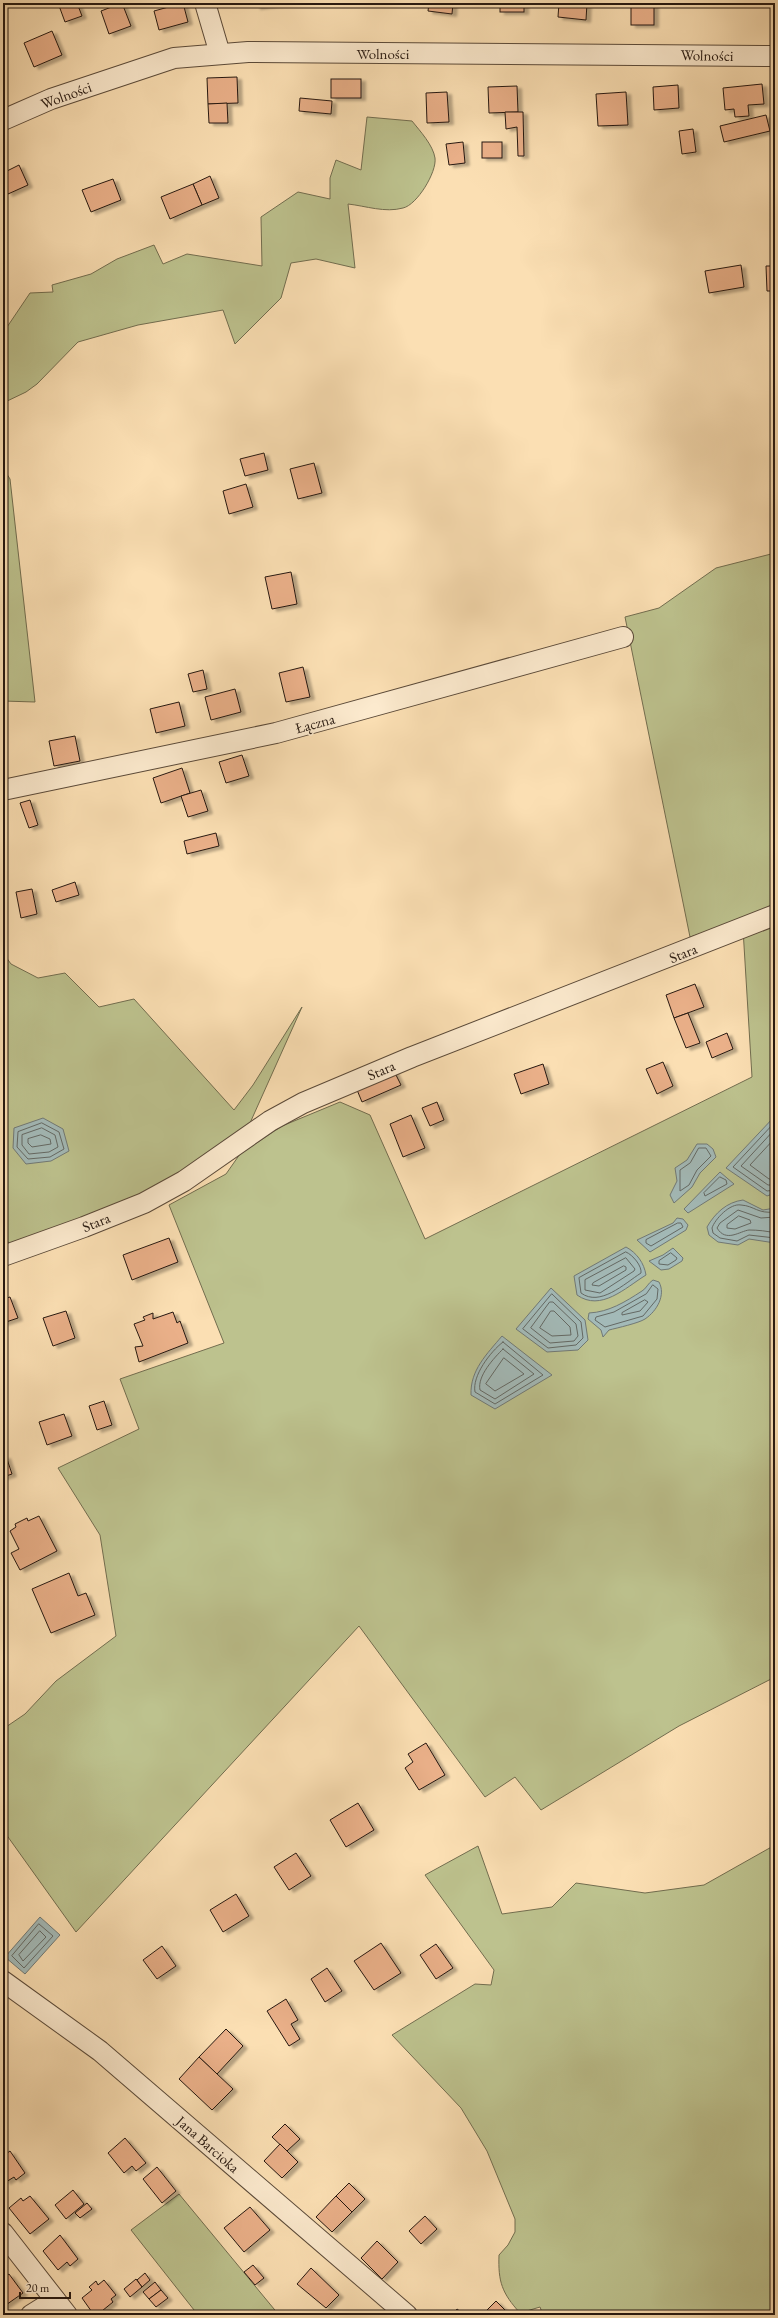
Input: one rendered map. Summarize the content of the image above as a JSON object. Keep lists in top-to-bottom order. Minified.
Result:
{"streets":{"street":["Wolności","Łączna","Stara","Jana Barcioka"]},"scale_bar":"20 m"}
